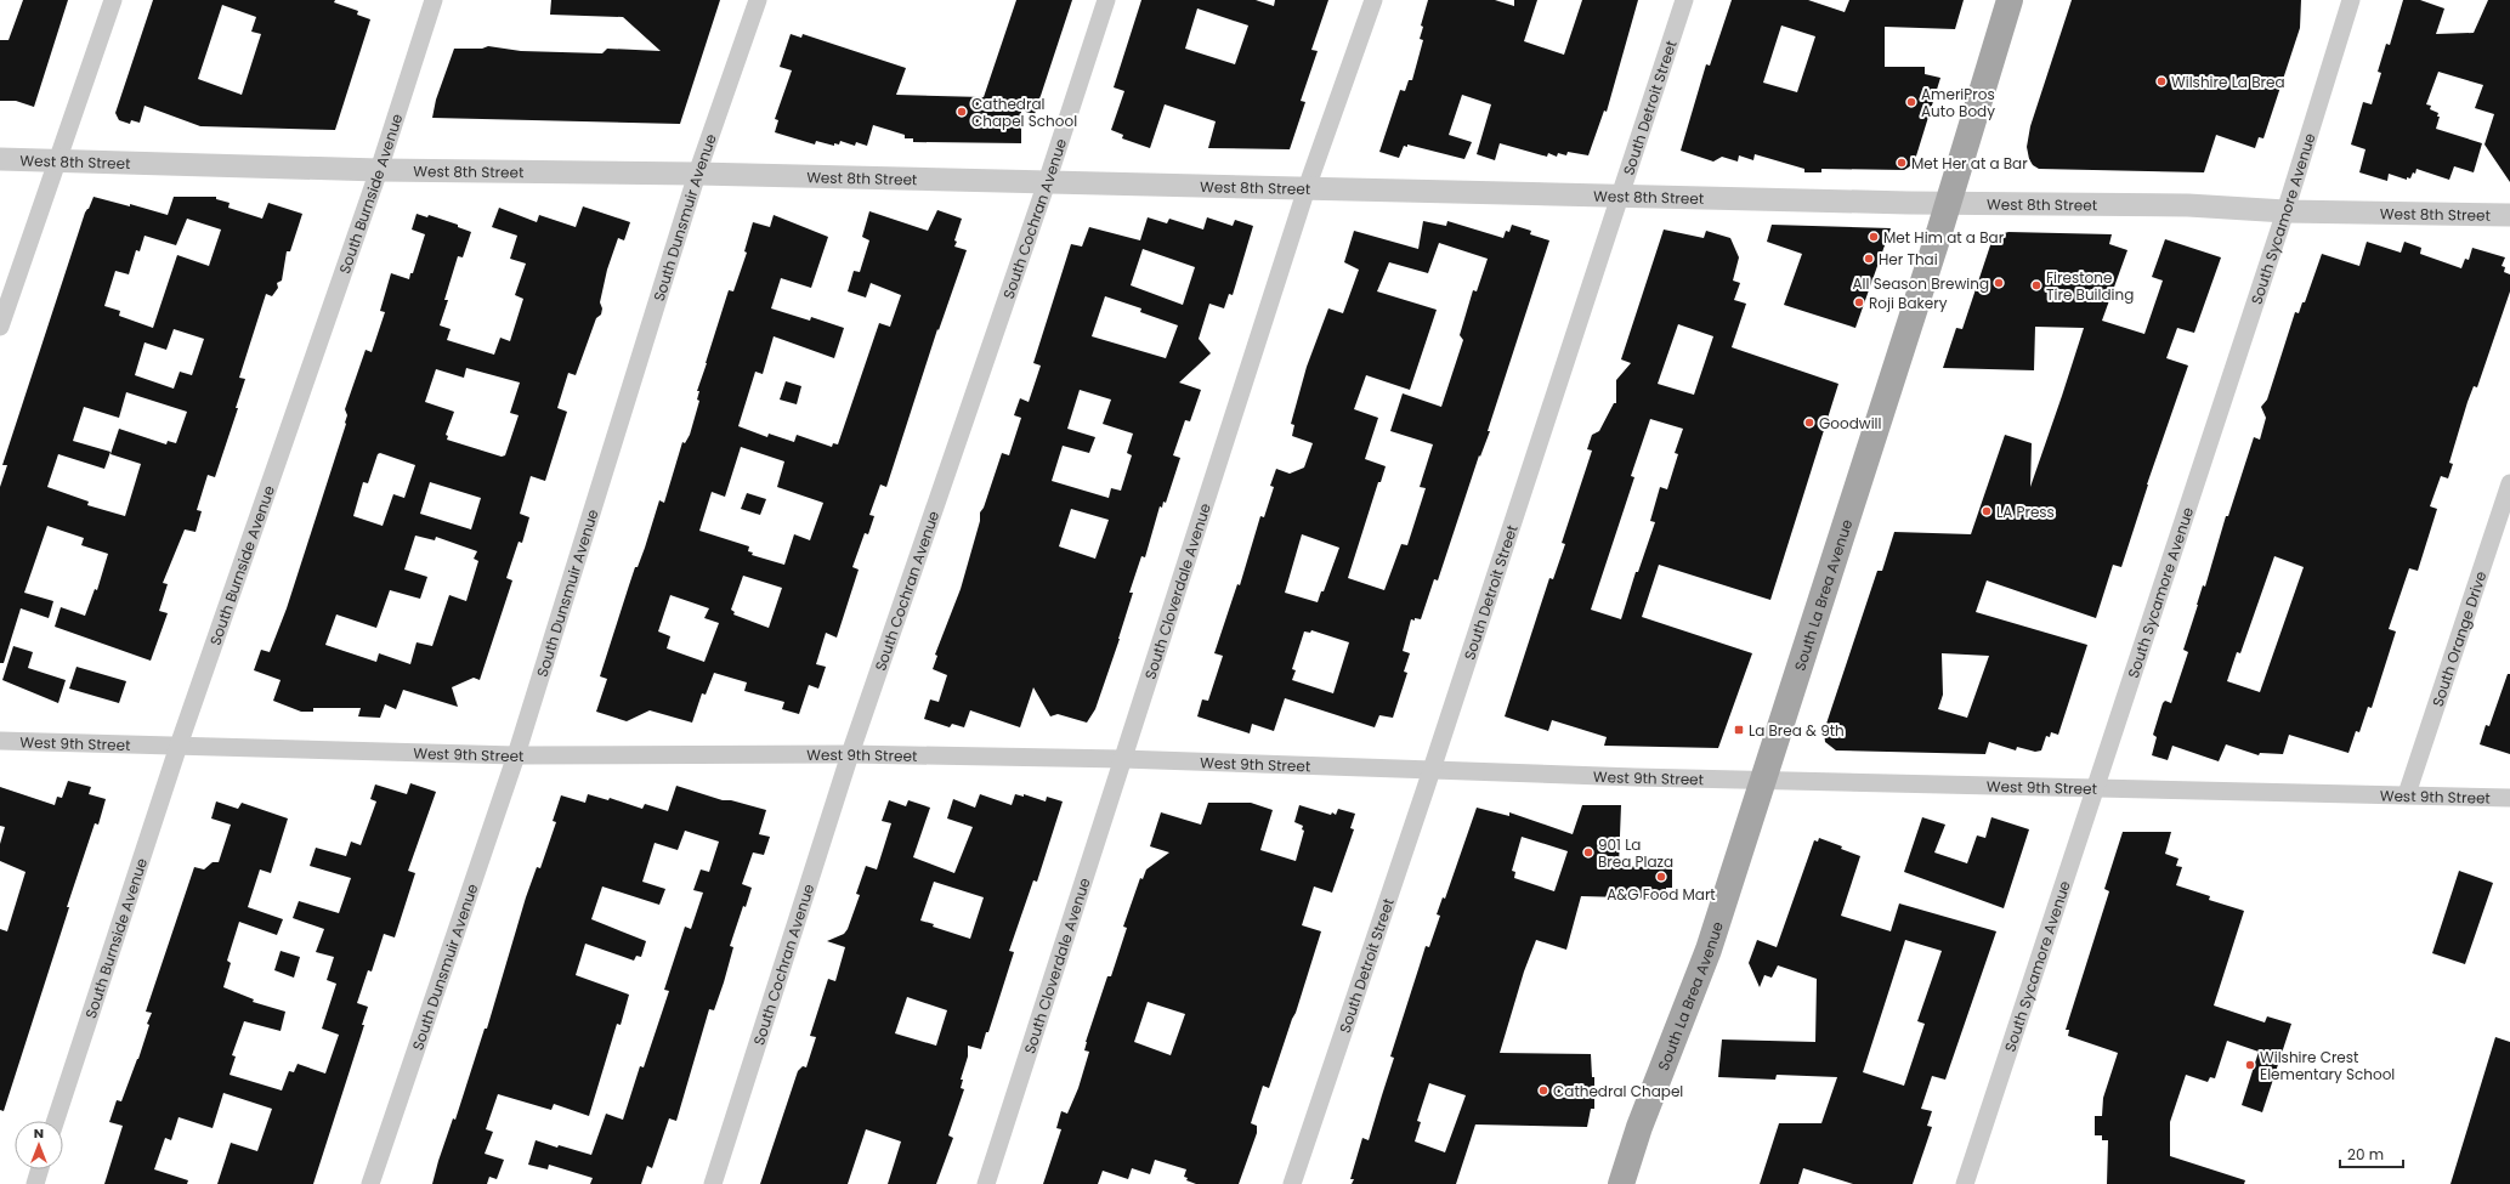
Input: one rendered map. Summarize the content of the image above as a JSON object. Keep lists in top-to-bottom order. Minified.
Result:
{"streets":{"main road":["South La Brea Avenue"],"street":["South Detroit Street","West 8th Street","South Burnside Avenue","South Dunsmuir Avenue","South Cochran Avenue","South Sycamore Avenue","South Cloverdale Avenue","South Orange Drive","West 9th Street"]},"crossings":[["South Detroit Street","West 8th Street"],["South Detroit Street","West 9th Street"],["West 8th Street","South Burnside Avenue"],["West 8th Street","South Dunsmuir Avenue"],["West 8th Street","South Cochran Avenue"],["West 8th Street","South Sycamore Avenue"],["West 8th Street","South Cloverdale Avenue"],["West 8th Street","South La Brea Avenue"],["South Burnside Avenue","West 9th Street"],["South Dunsmuir Avenue","West 9th Street"],["South Cochran Avenue","West 9th Street"],["South Sycamore Avenue","West 9th Street"],["South Cloverdale Avenue","West 9th Street"],["South La Brea Avenue","West 9th Street"],["South Orange Drive","West 9th Street"]],"places":{"other":["Wilshire La Brea","AmeriPros Auto Body","Cathedral Chapel School","Met Her at a Bar","Met Him at a Bar","Her Thai","All Season Brewing","Firestone Tire Building","Roji Bakery","Goodwill","LA Press","901 La Brea Plaza","A&G Food Mart","Wilshire Crest Elementary School","Cathedral Chapel"],"transit":["La Brea & 9th"]},"scale_bar":"20 m","north":"top"}
